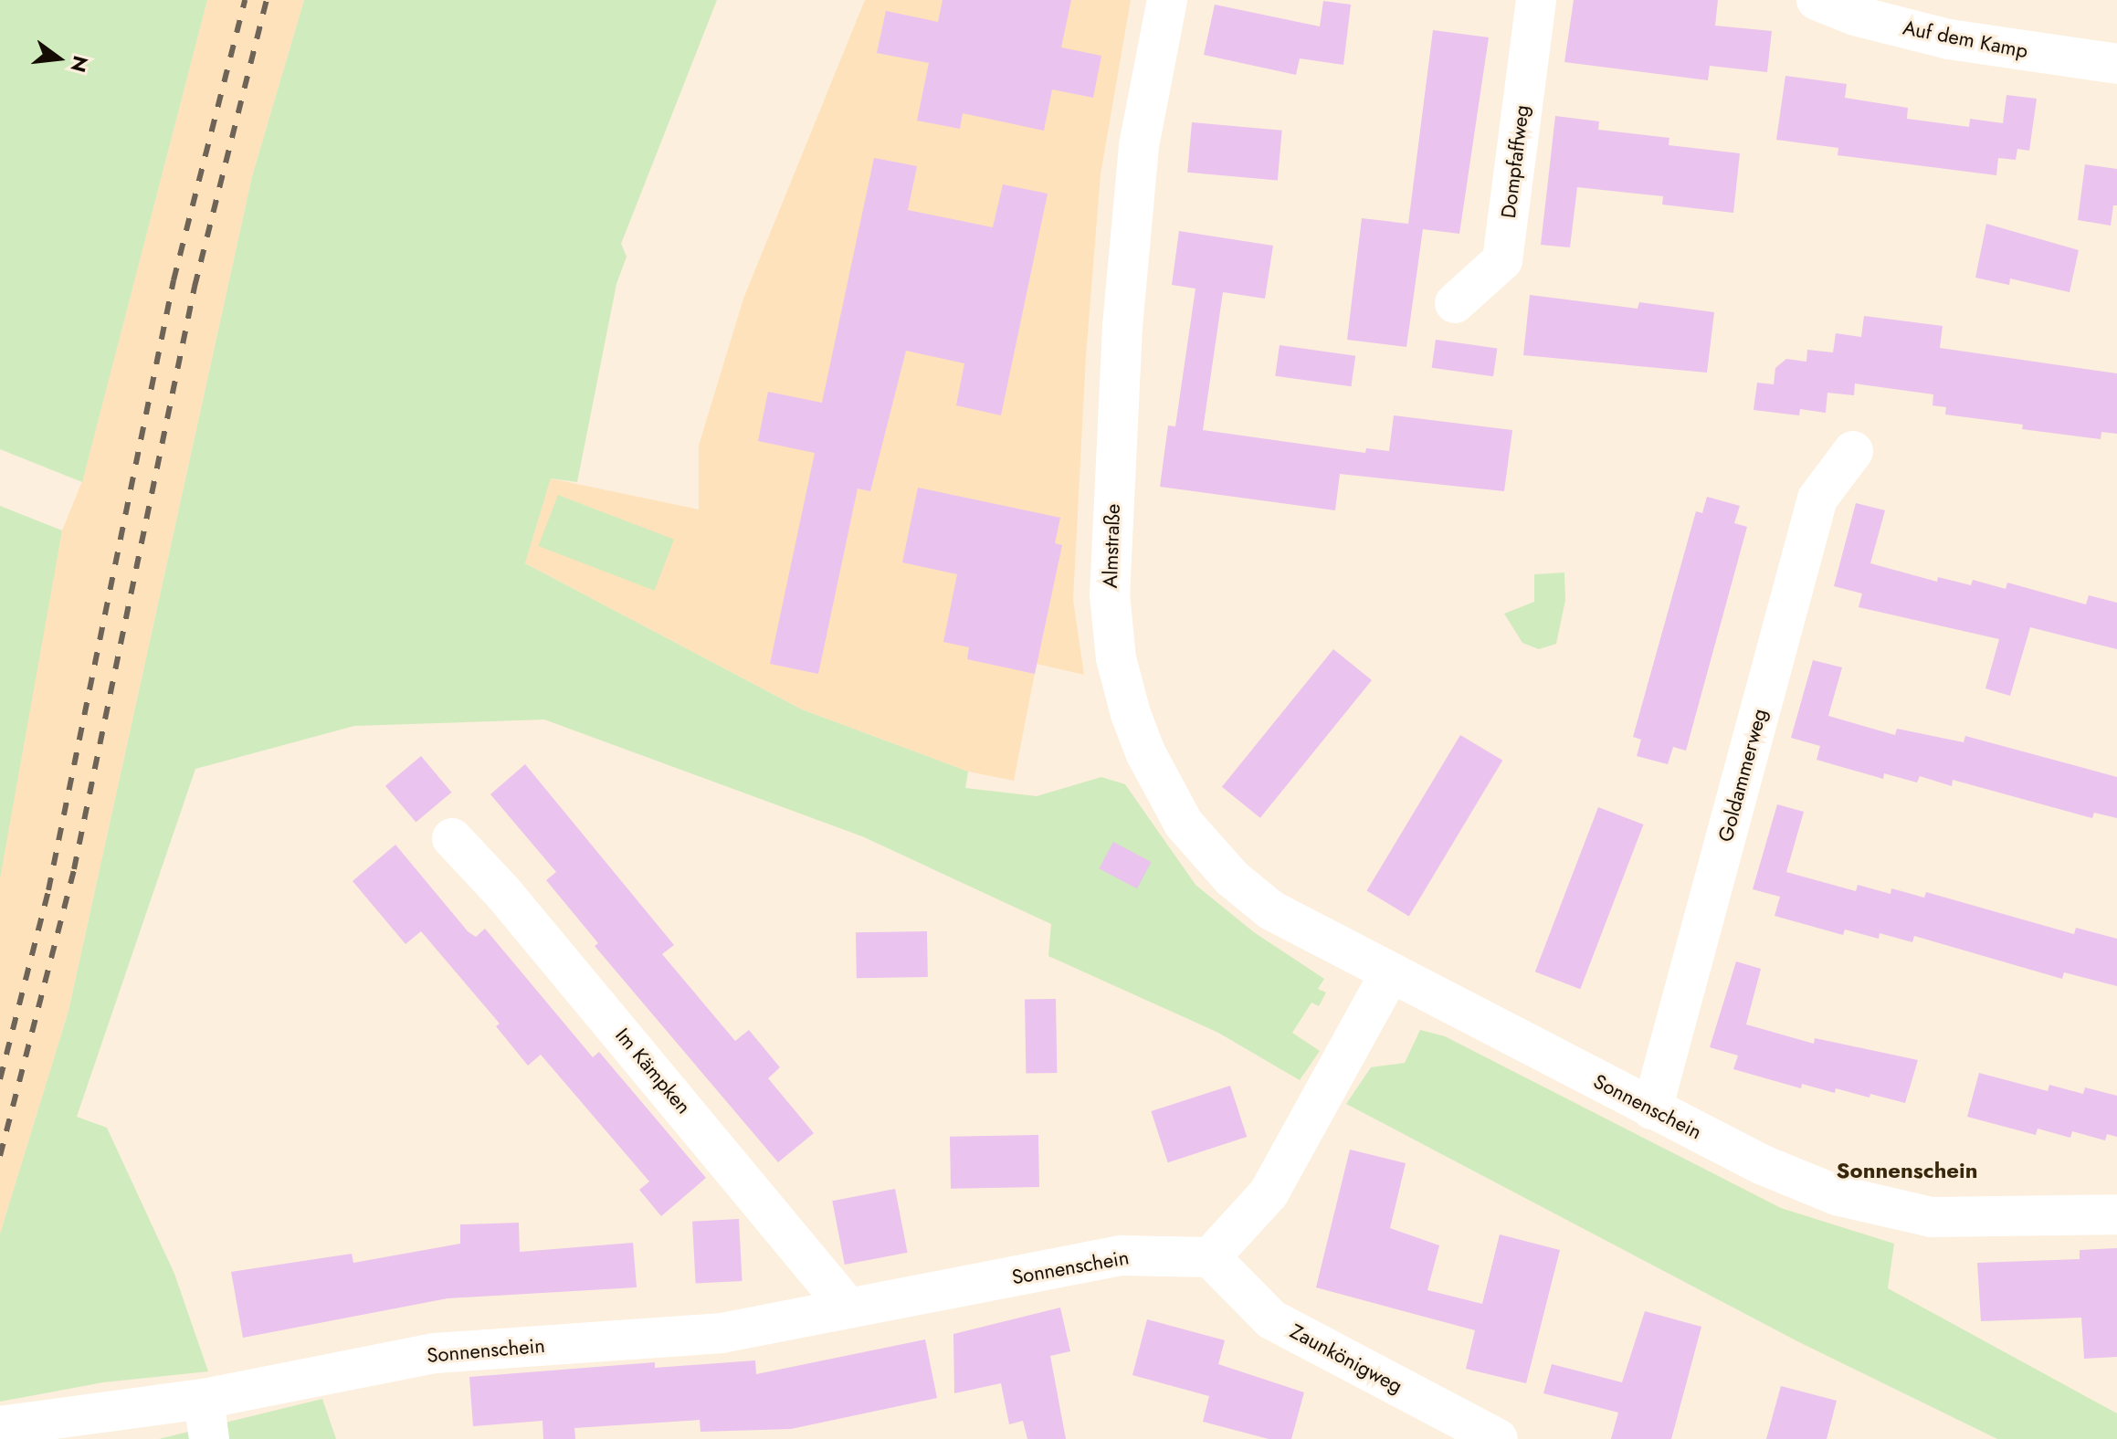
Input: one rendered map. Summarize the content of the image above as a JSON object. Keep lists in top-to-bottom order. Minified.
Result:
{"streets":{"street":["Auf dem Kamp","Dompfaffweg","Almstraße","Goldammerweg","Im Kämpken","Sonnenschein","Zaunkönigweg"]},"crossings":[["Almstraße","Sonnenschein"],["Goldammerweg","Sonnenschein"],["Im Kämpken","Sonnenschein"],["Sonnenschein","Zaunkönigweg"]],"districts":["Sonnenschein"],"north":"right"}
